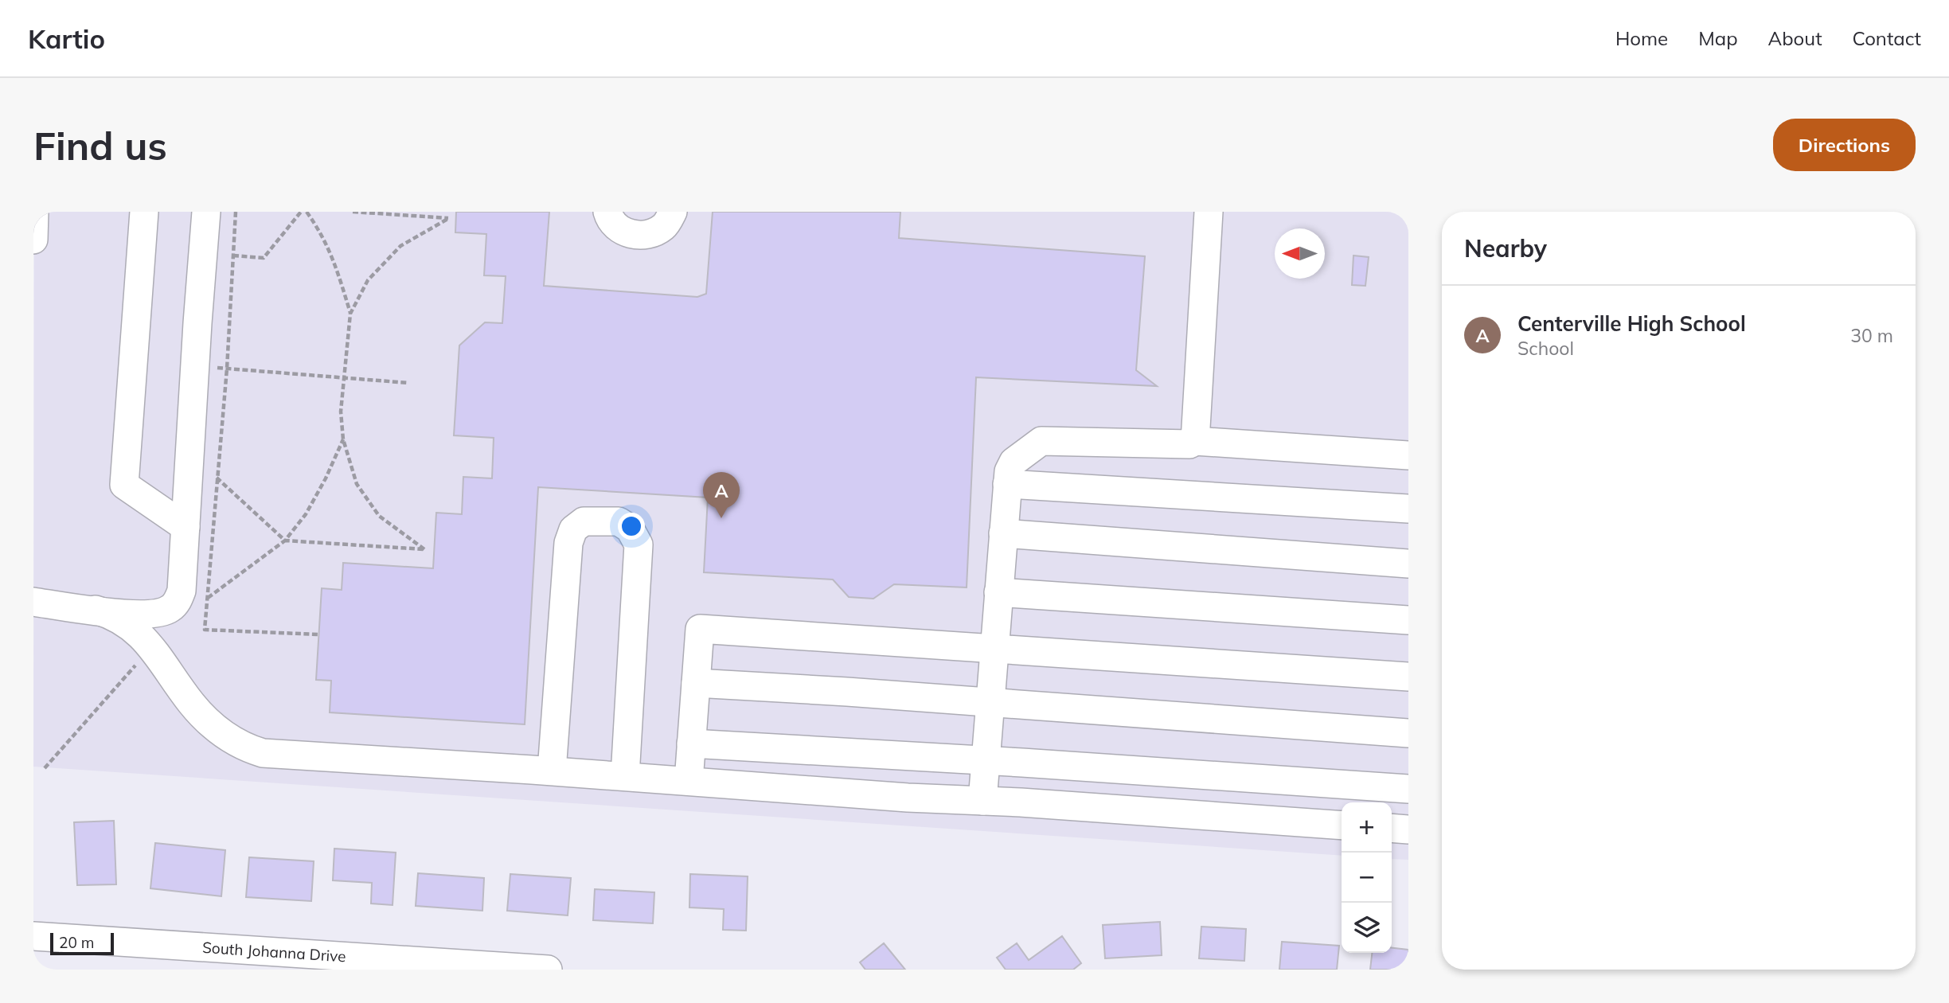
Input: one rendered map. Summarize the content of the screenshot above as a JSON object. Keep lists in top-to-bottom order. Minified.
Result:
{"streets":{"street":["South Johanna Drive"]},"scale_bar":"20 m","north":"left","page":{"header":"Kartio","nav":["Home","Map","About","Contact"],"buttons":"Directions","title":"Find us","heading":"Nearby","list":[{"mark":"A","name":"Centerville High School","note":"School","value":"30 m"}],"pins":"A","map_buttons":["+","−"],"scale":"20 m"}}
